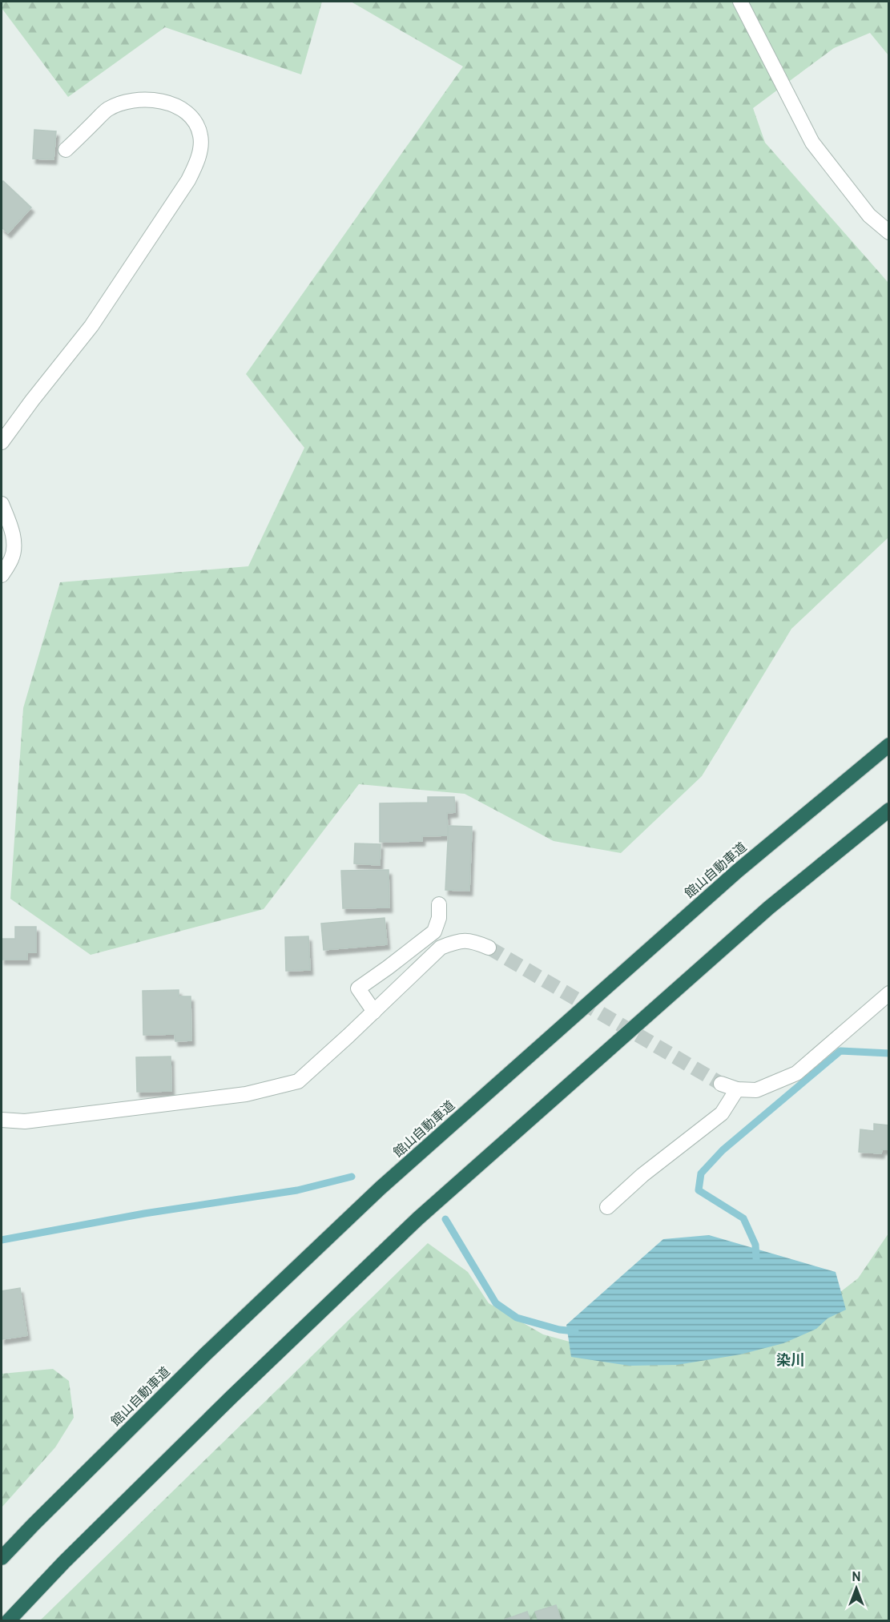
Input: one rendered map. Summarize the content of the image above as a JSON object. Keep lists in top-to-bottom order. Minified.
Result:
{"streets":{"highway":["館山自動車道"]},"districts":["染川"],"north":"top"}
